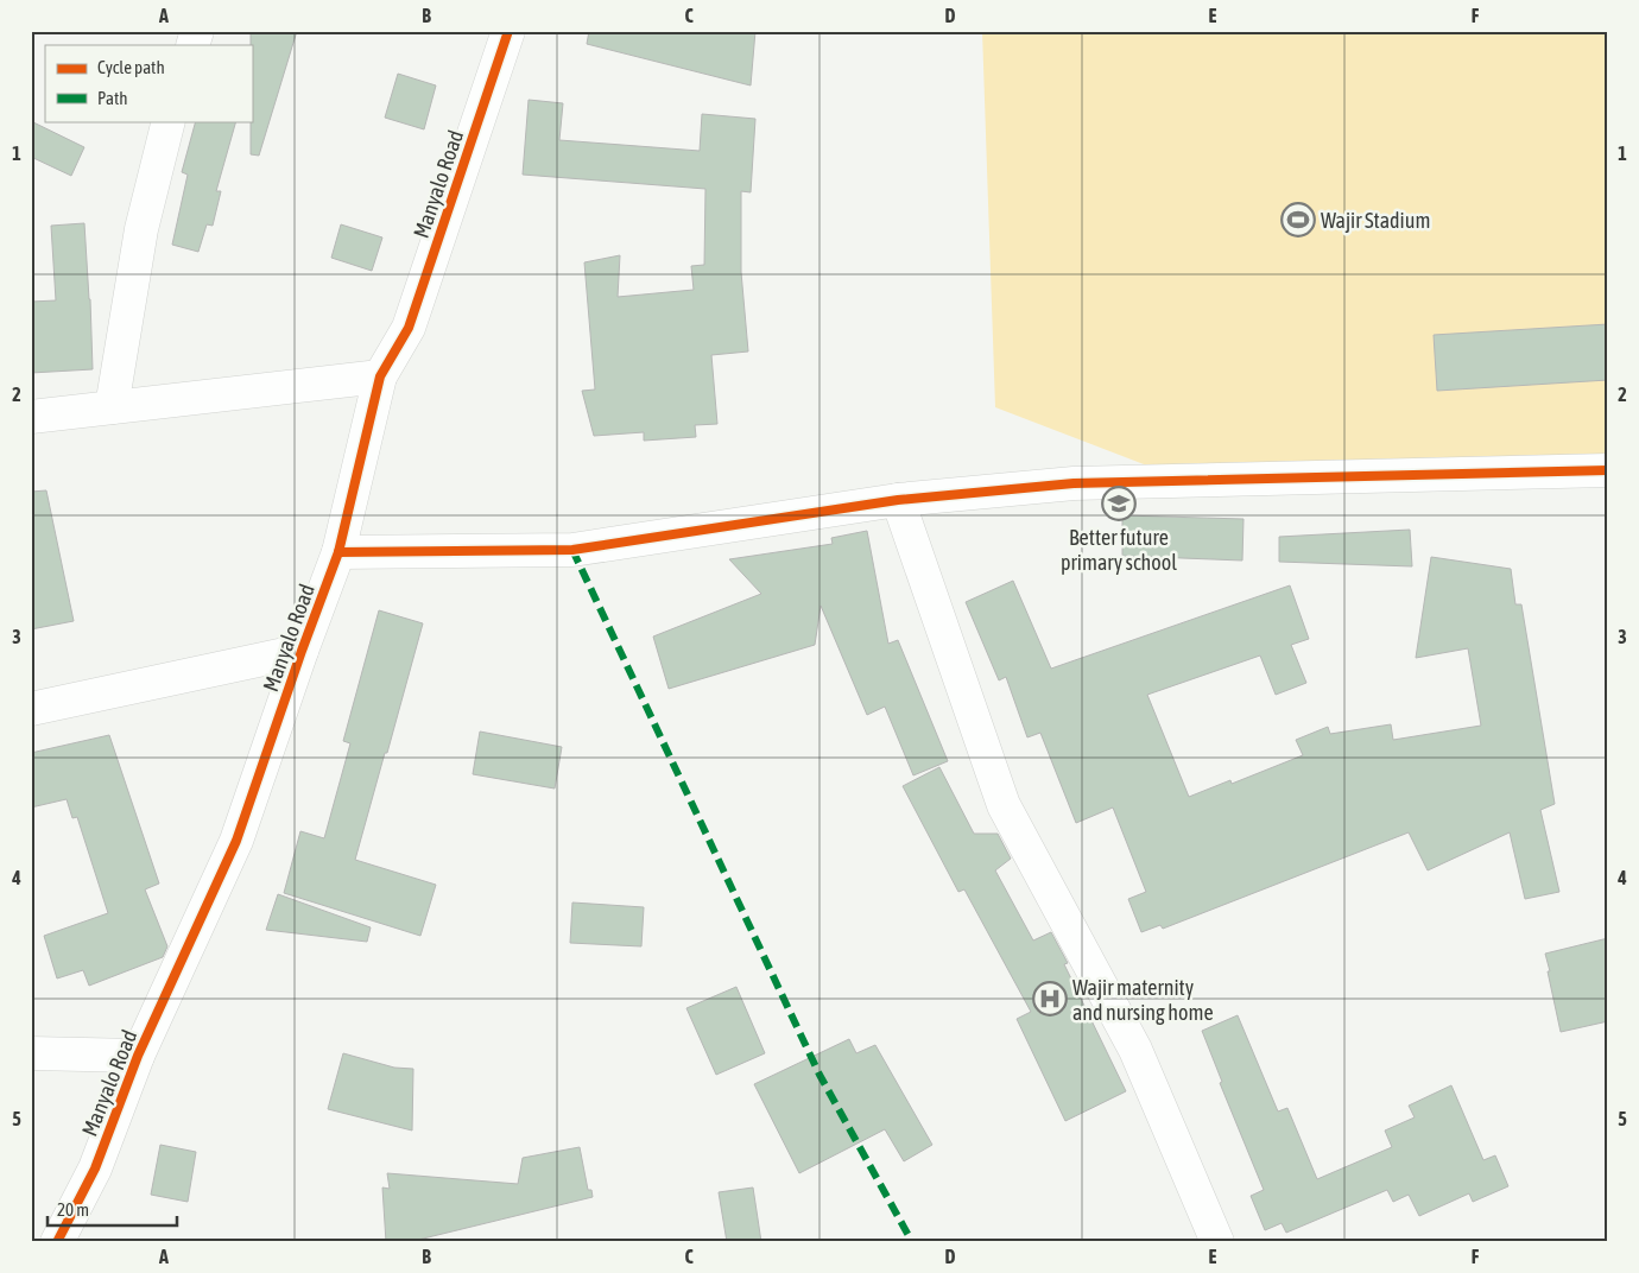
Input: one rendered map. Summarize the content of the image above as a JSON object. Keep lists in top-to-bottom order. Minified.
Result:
{"streets":{"street":["Manyalo Road"]},"places":{"sports":["Wajir Stadium"],"school or university":["Better future primary school"],"hospital":["Wajir maternity and nursing home"]},"legend":["Cycle path","Path"],"scale_bar":"20 m","grid":{"columns":["A","B","C","D","E","F"],"rows":["1","2","3","4","5"]}}
